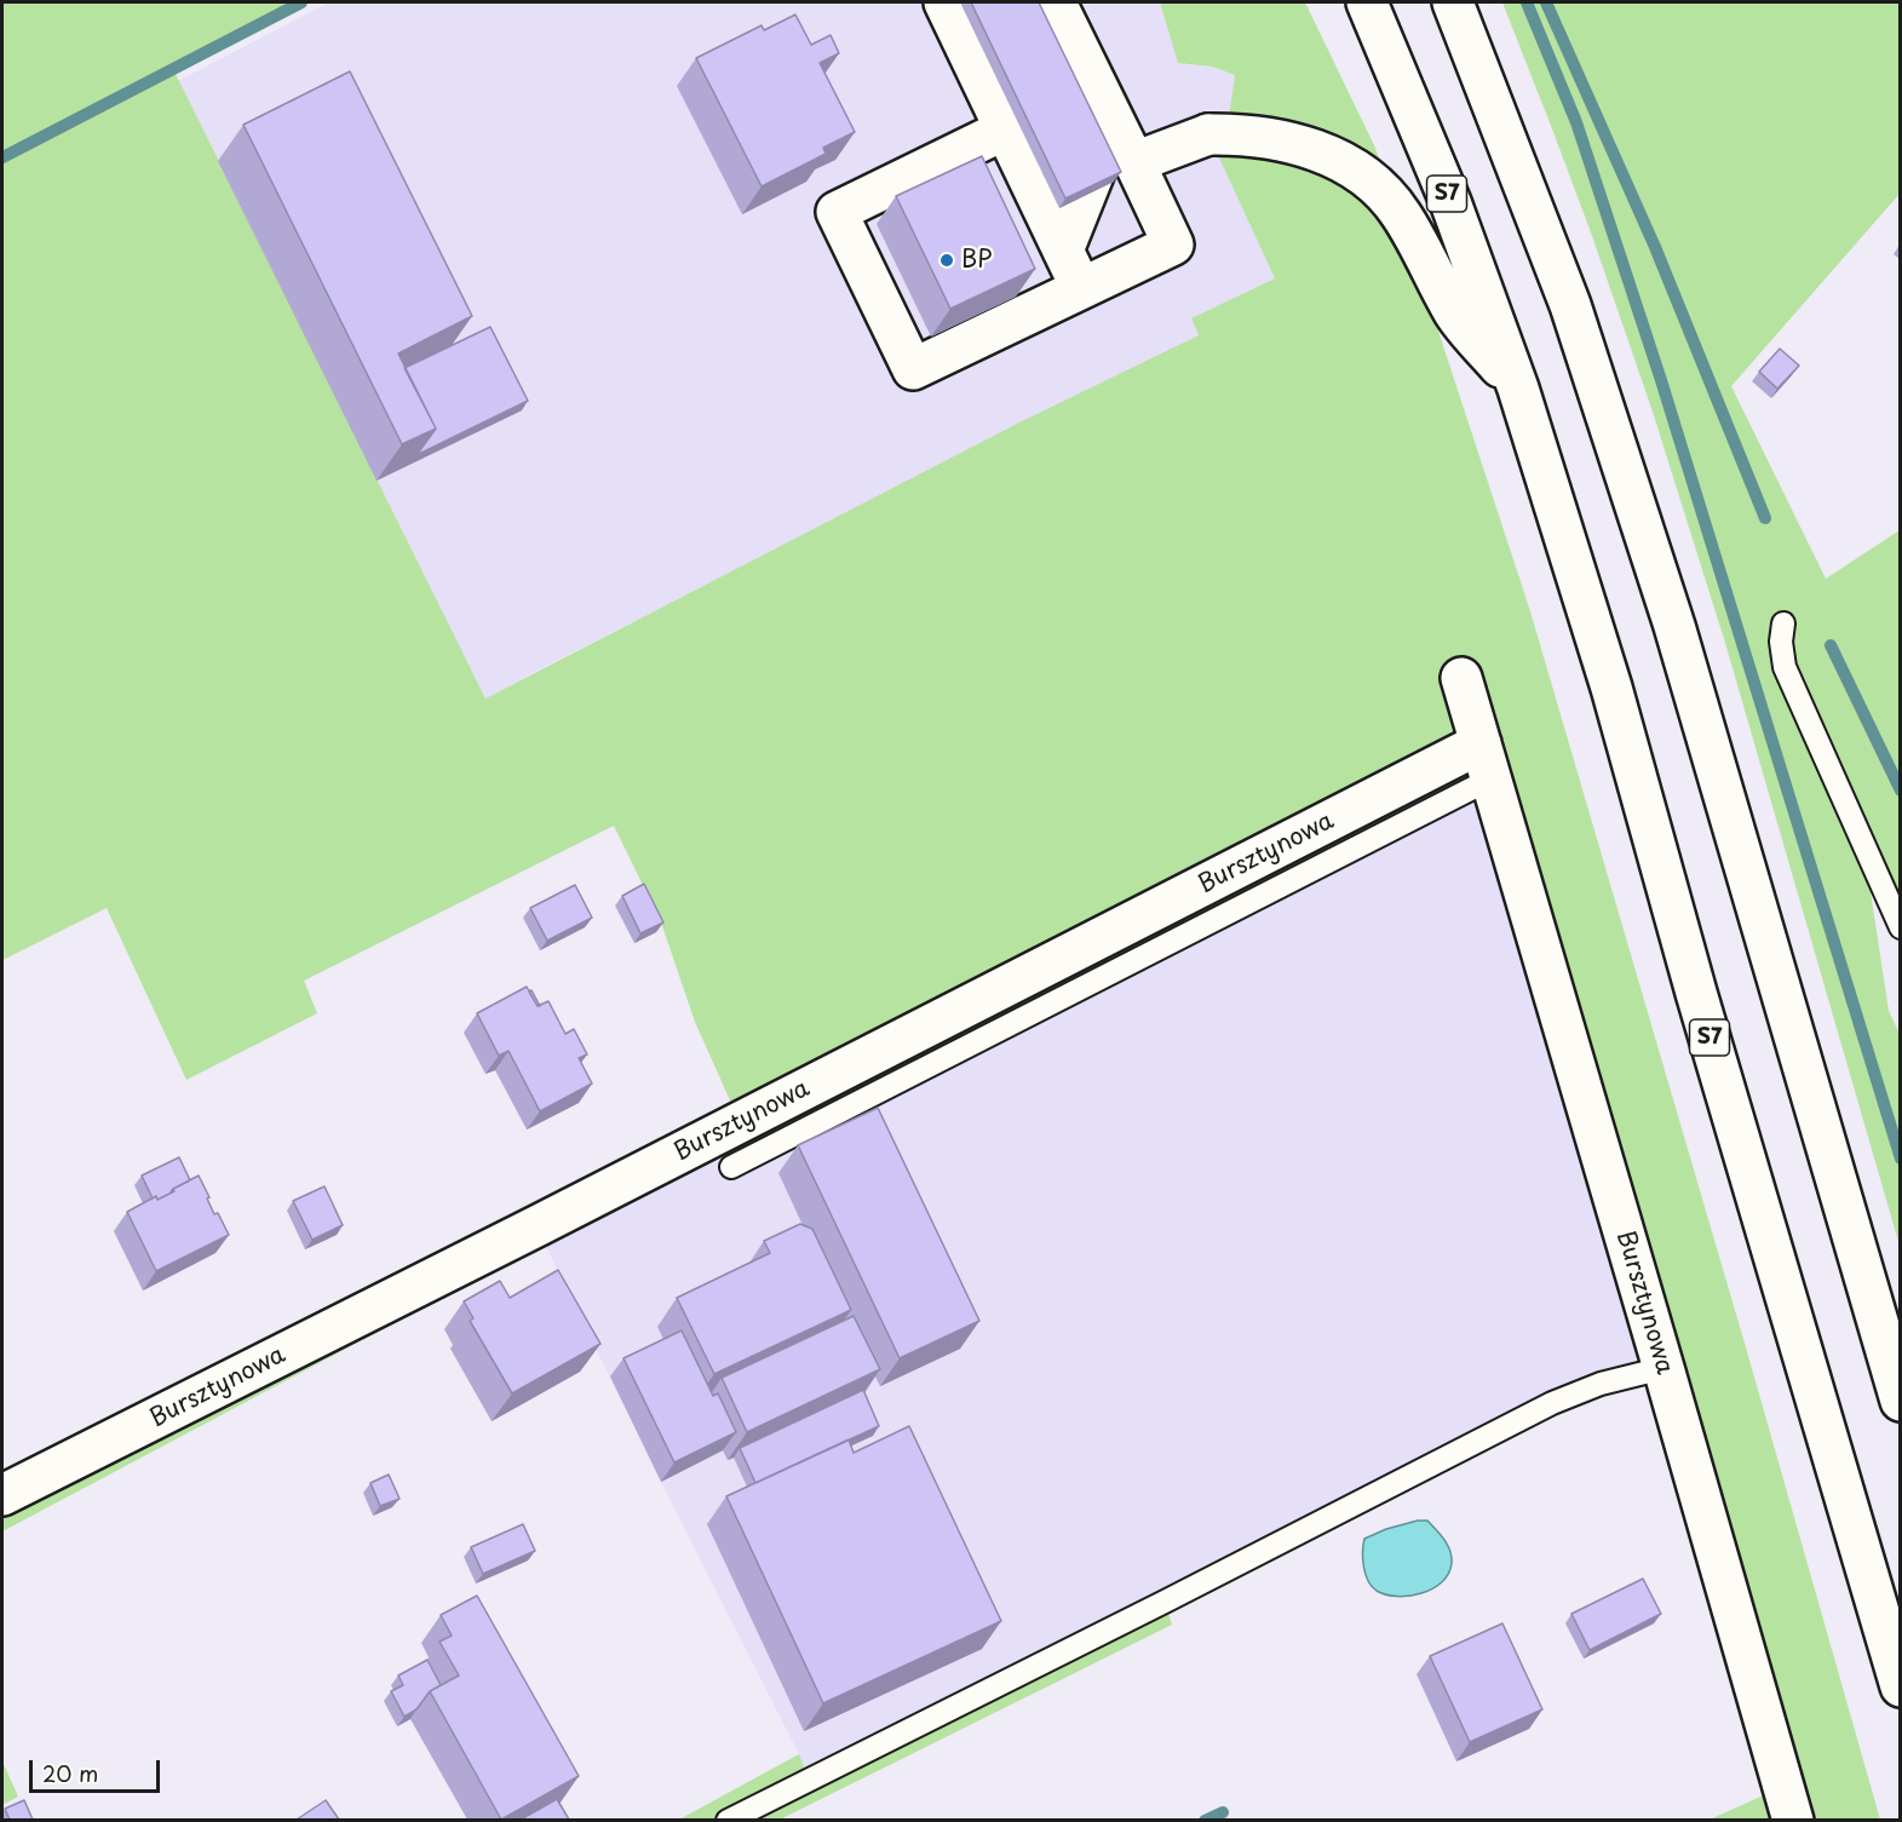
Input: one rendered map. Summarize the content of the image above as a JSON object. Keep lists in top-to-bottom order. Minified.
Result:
{"streets":{"main road":["S7","Bursztynowa"]},"places":["BP"],"scale_bar":"20 m"}
